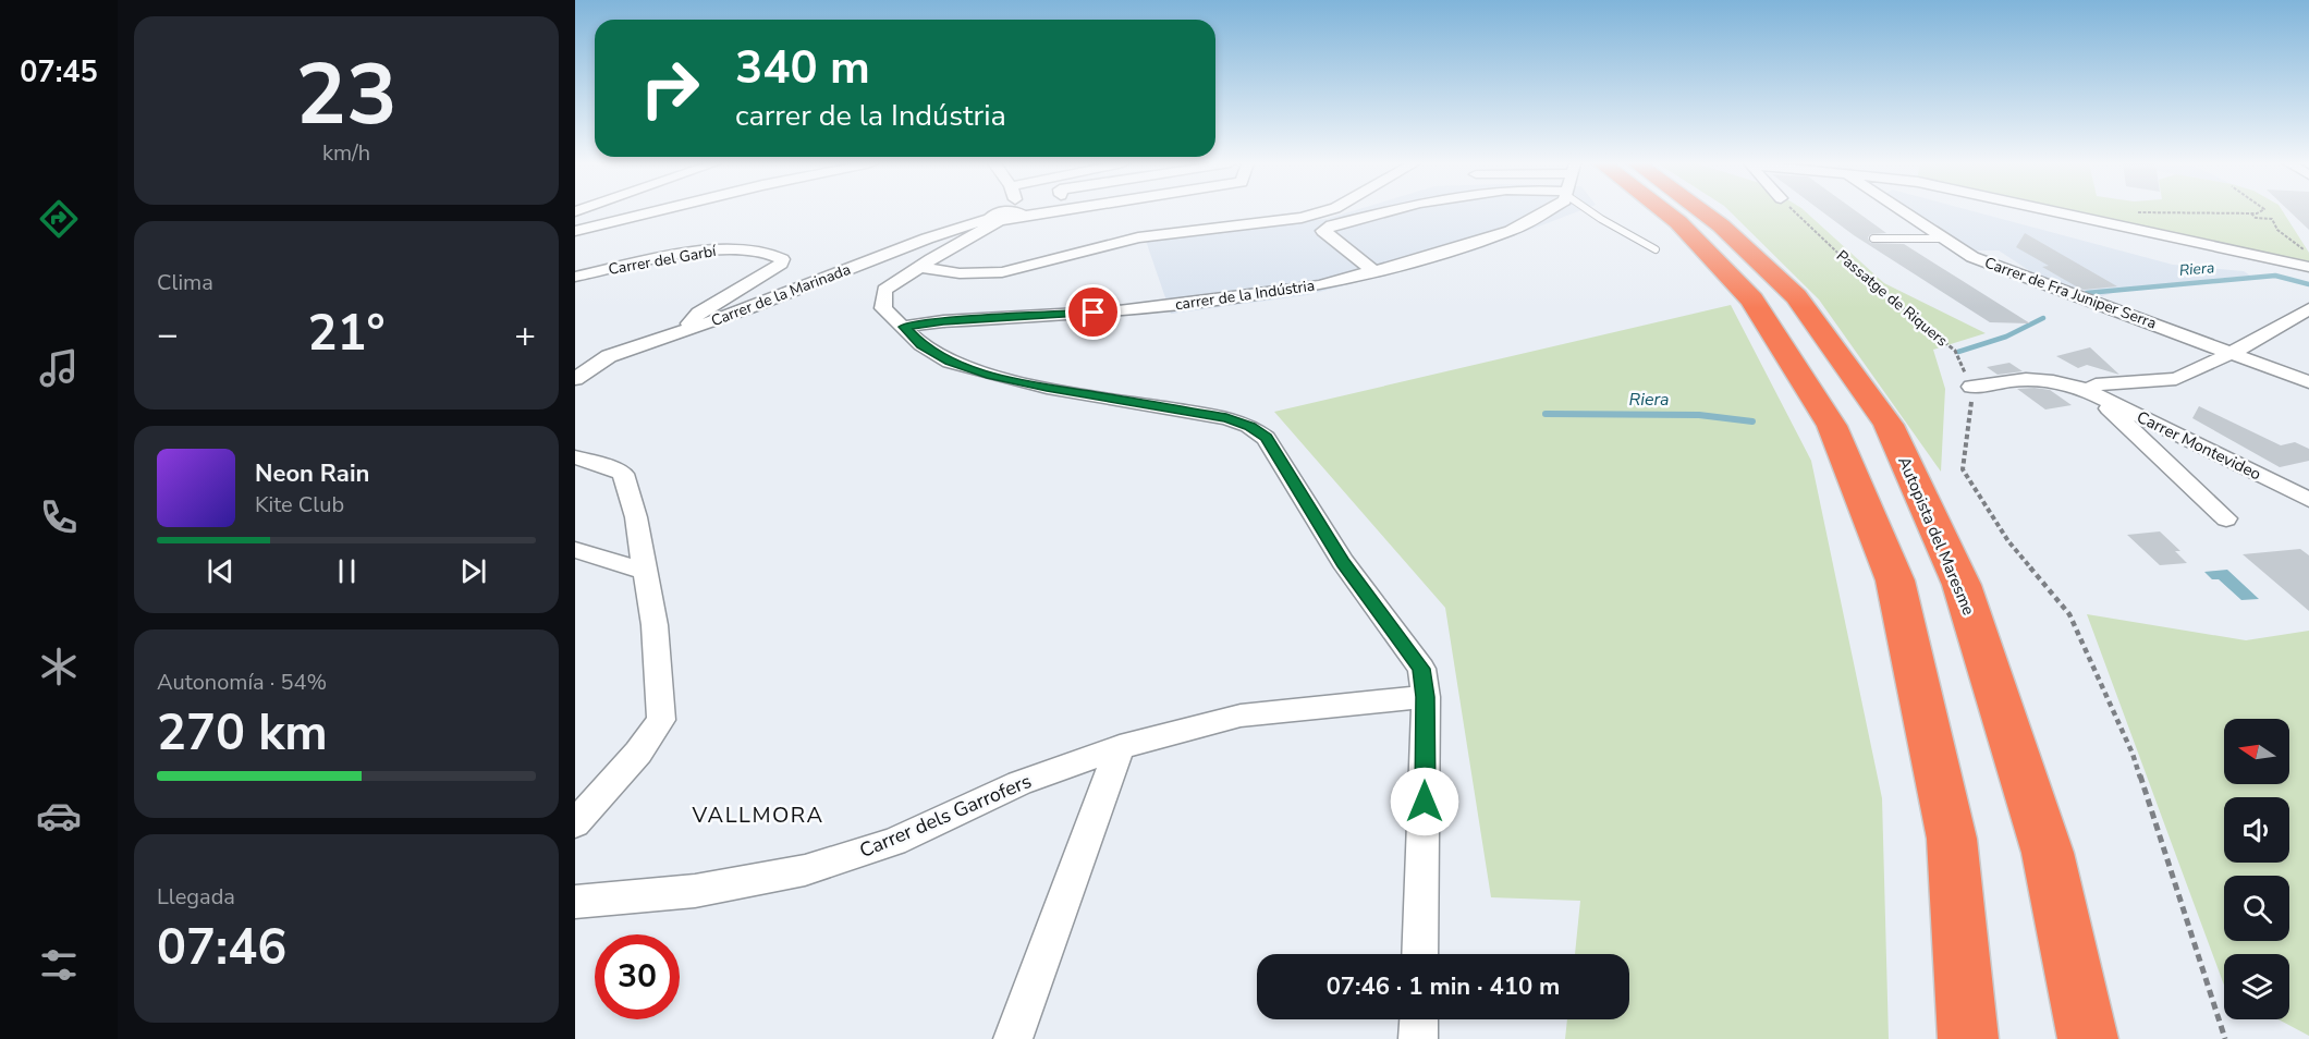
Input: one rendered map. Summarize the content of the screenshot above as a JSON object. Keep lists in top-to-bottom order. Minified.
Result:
{"streets":{"highway":["Autopista del Maresme"],"street":["Carrer del Garbí","Carrer de Fra Juniper Serra","Carrer de la Marinada","carrer de la Indústria","Carrer Montevideo","Carrer dels Garrofers"],"path":["Passatge de Riquers"]},"crossings":[["Carrer del Garbí","Carrer de la Marinada"],["Passatge de Riquers","Carrer Montevideo"]],"districts":["VALLMORA"],"water":["Riera"],"north":"left","page":{"tabs":"07:45","tile":[["23","km/h"],"Clima",["Autonomía · 54%","270 km"],["Llegada","07:46"]],"turn":["340 m","carrer de la Indústria"],"heat":["−","21°","+"],"song":["Neon Rain","Kite Club"],"limit":"30","trip":"07:46 · 1 min · 410 m"}}
